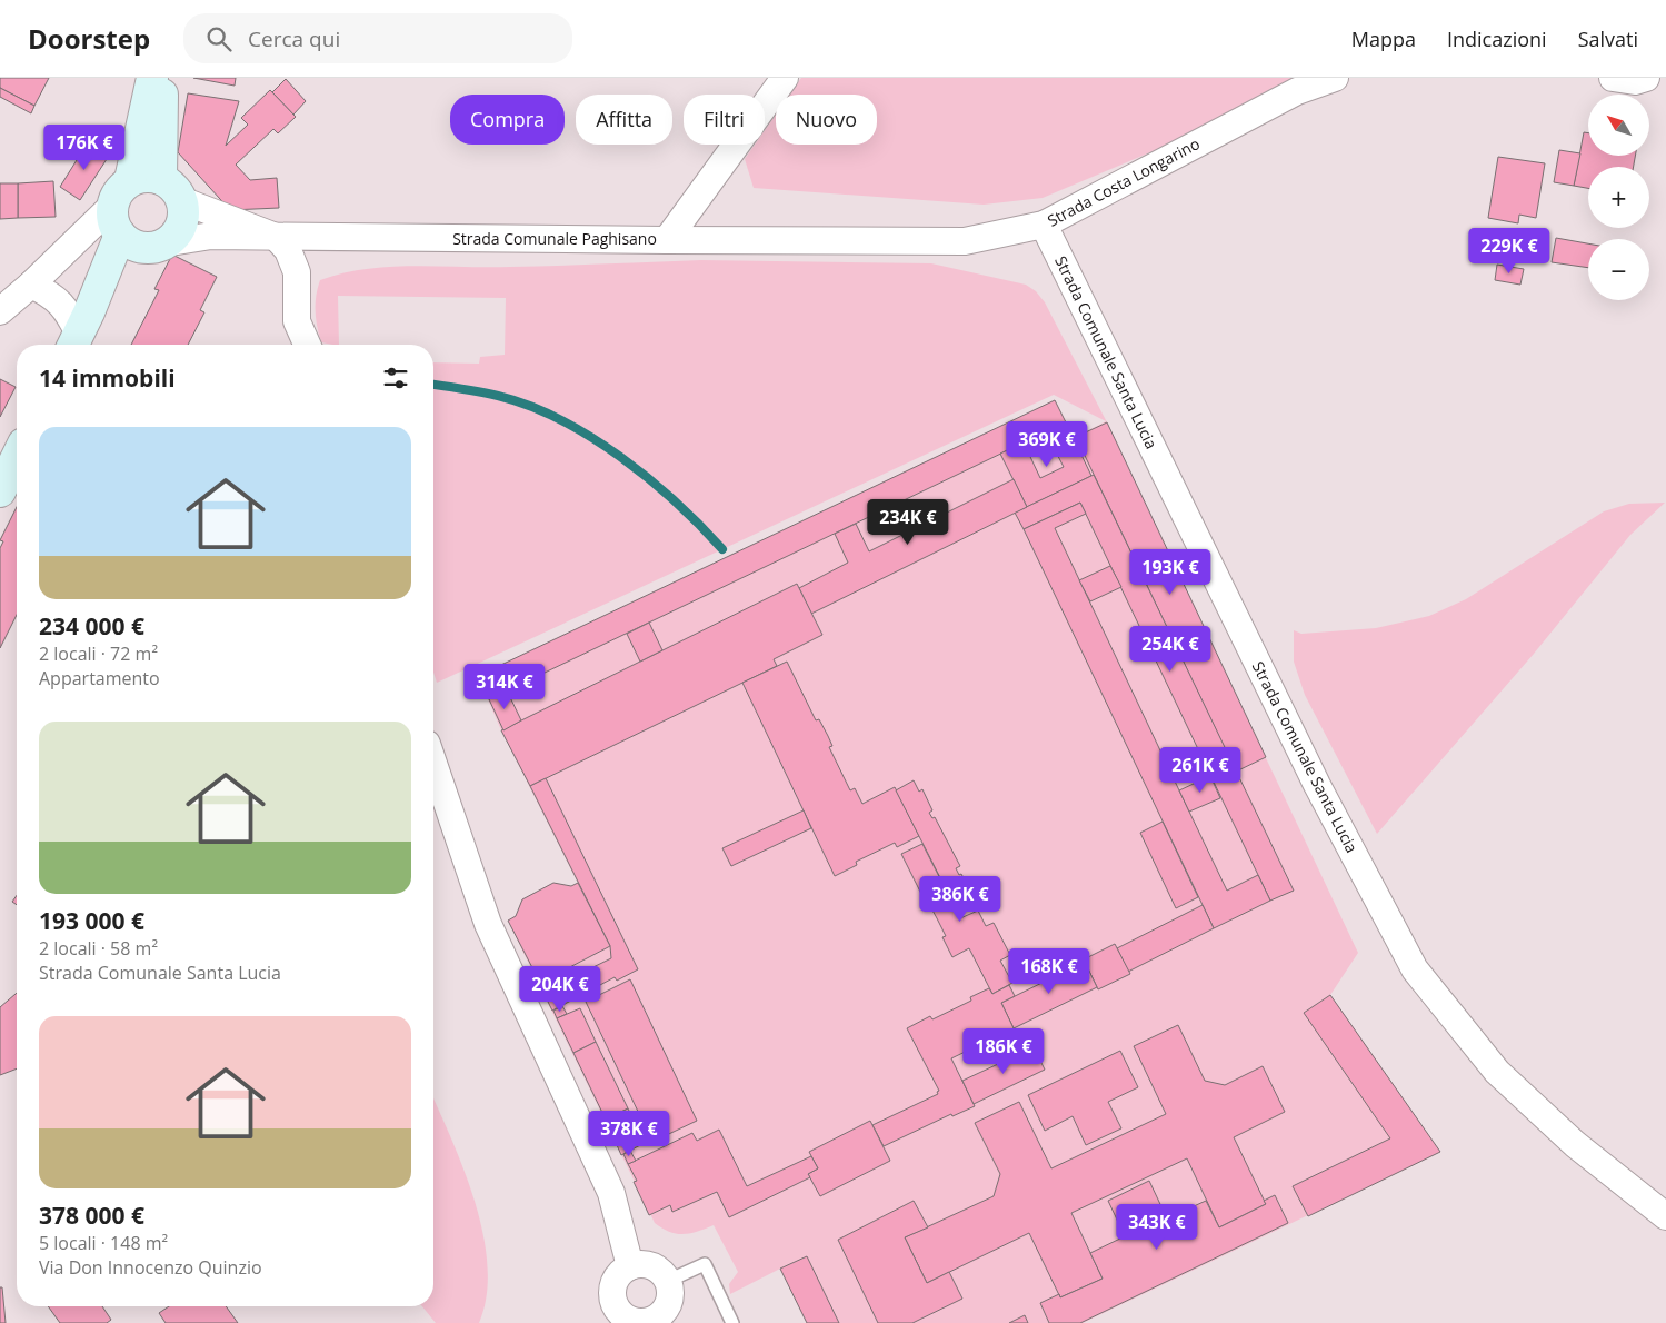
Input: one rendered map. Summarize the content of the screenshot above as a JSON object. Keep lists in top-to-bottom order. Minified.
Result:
{"streets":{"street":["Strada Costa Longarino","Strada Comunale Paghisano","Strada Comunale Santa Lucia"]},"crossings":[["Strada Costa Longarino","Strada Comunale Paghisano"],["Strada Costa Longarino","Strada Comunale Santa Lucia"]],"north":"top left","page":{"header":"Doorstep","search":"Cerca qui","nav":["Mappa","Indicazioni","Salvati"],"map_buttons":["+","−"],"chip":["Compra","Affitta","Filtri","Nuovo"],"price":["176K €","229K €","369K €","234K €","193K €","254K €","314K €","261K €","386K €","168K €","204K €","186K €","378K €","343K €"],"heading":"14 immobili","list":[{"name":"234 000 €","note":"2 locali · 72 m² · Appartamento"},{"name":"193 000 €","note":"2 locali · 58 m² · Strada Comunale Santa Lucia"},{"name":"378 000 €","note":"5 locali · 148 m² · Via Don Innocenzo Quinzio"}]}}
